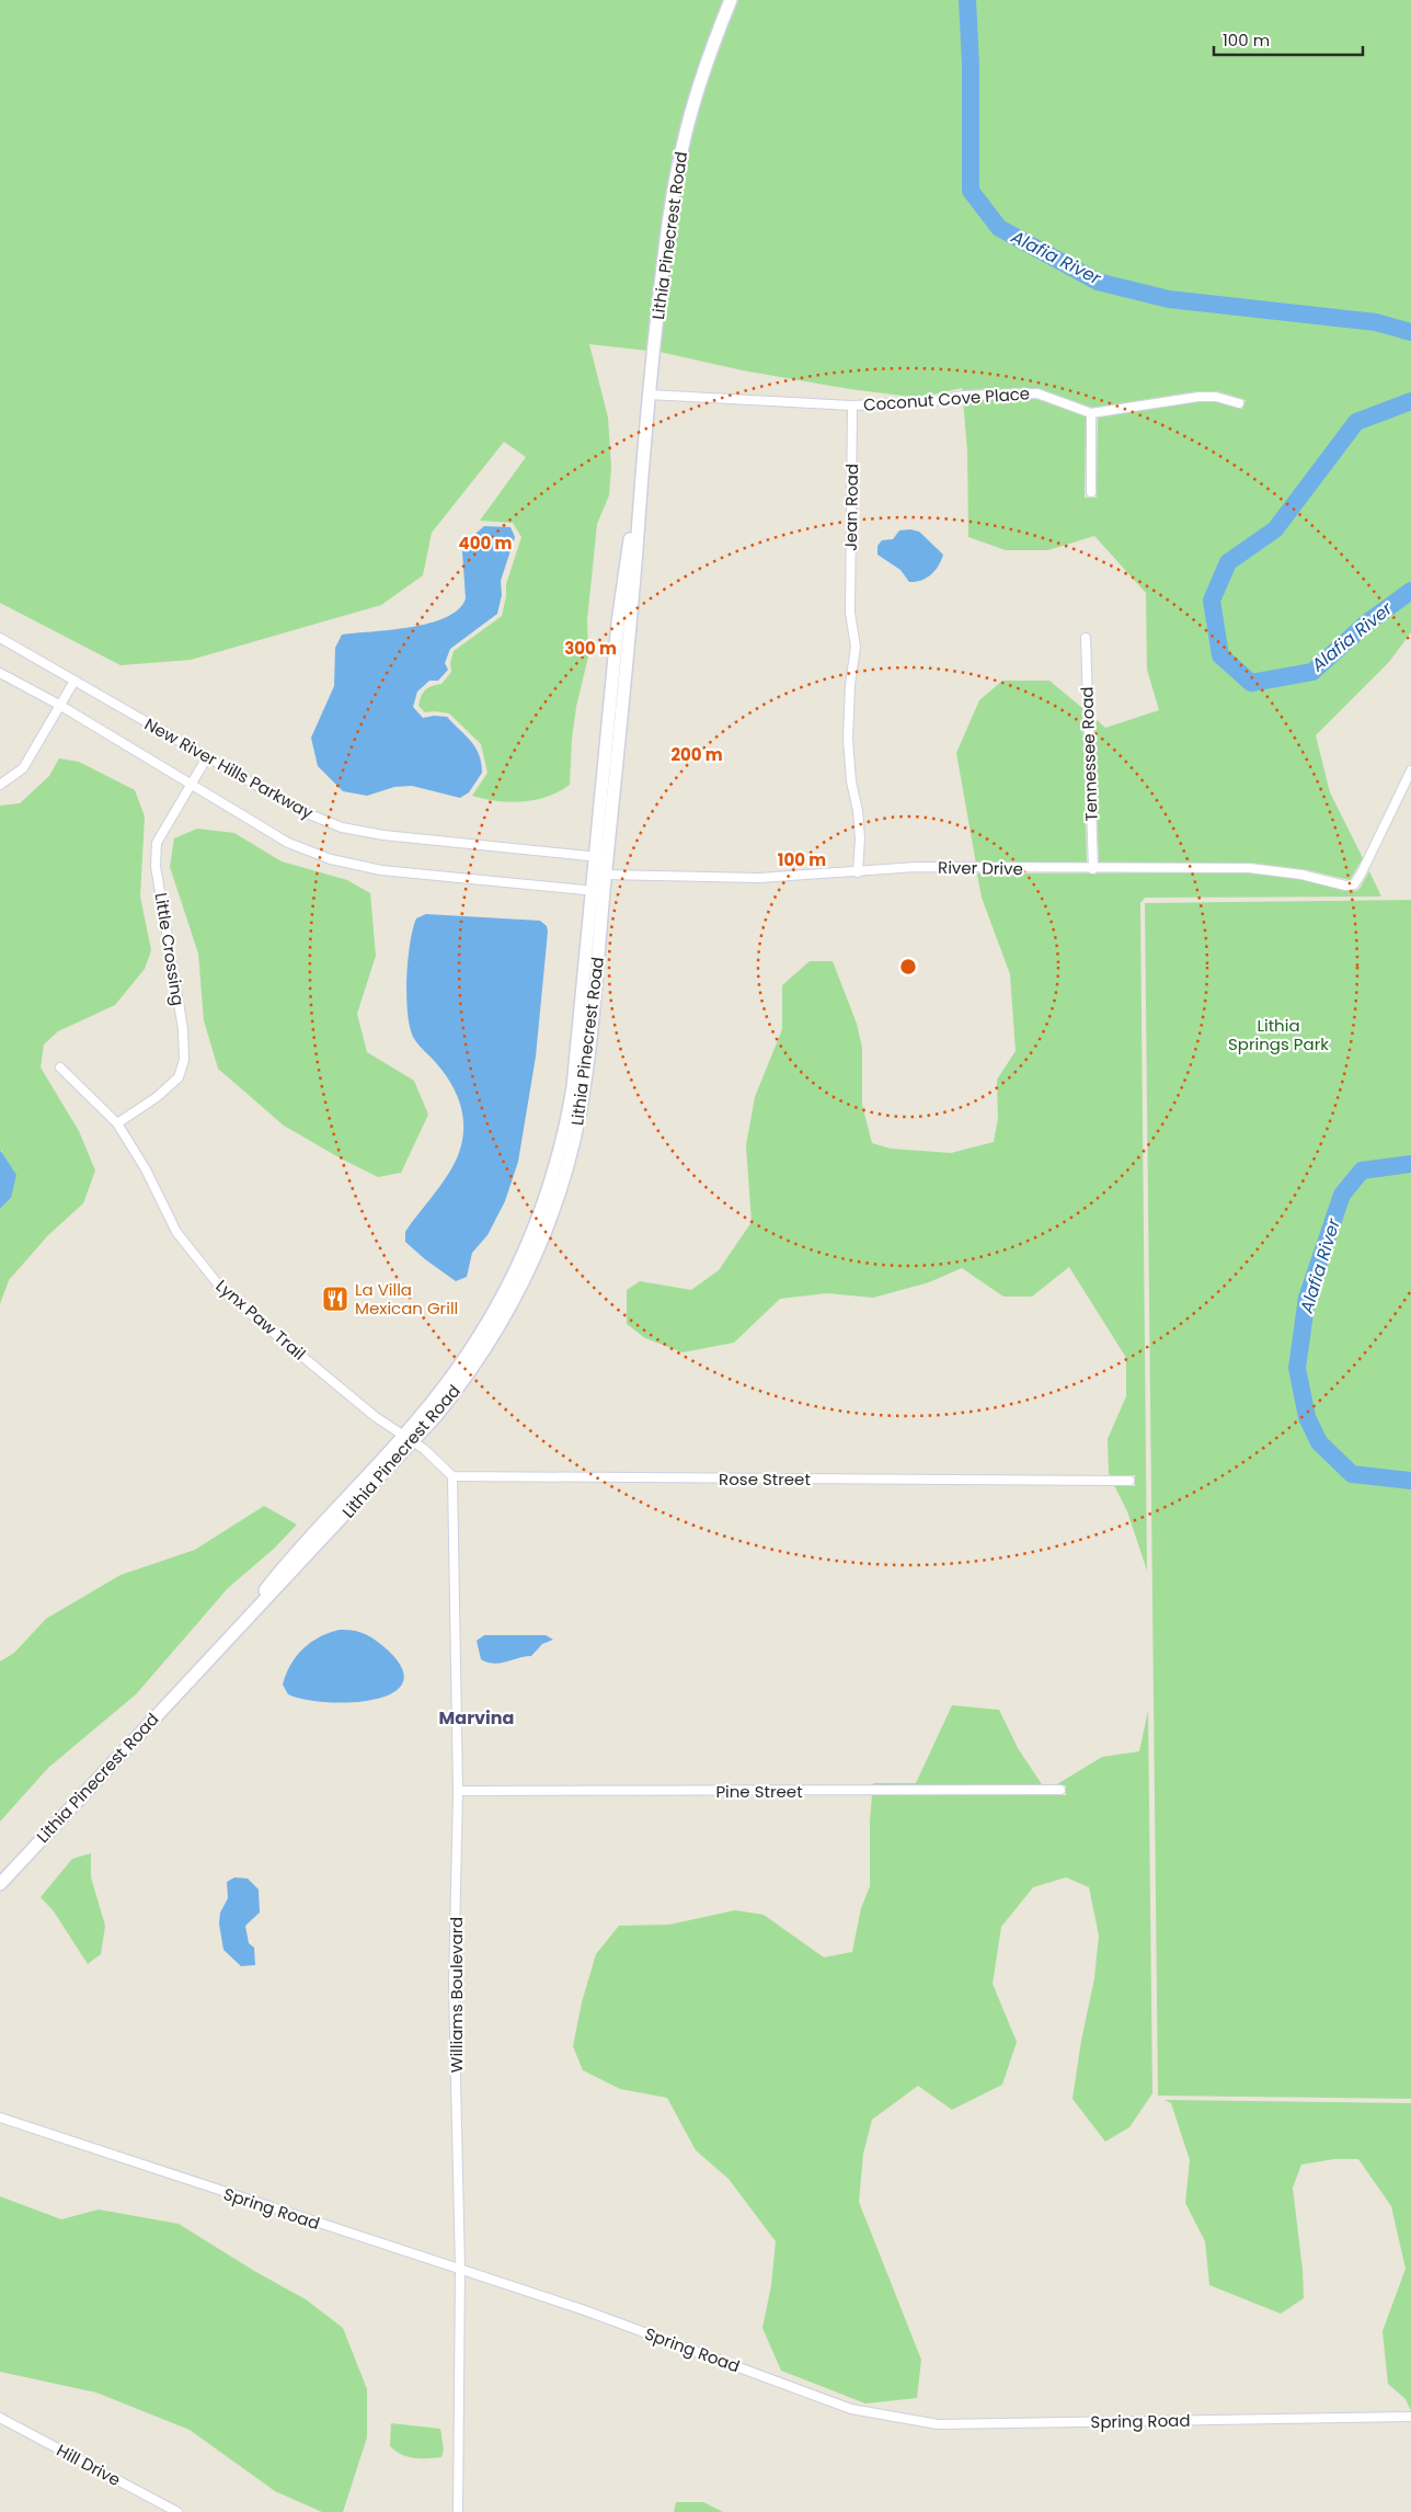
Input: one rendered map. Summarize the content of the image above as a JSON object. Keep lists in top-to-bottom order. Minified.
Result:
{"streets":{"main road":["Lithia Pinecrest Road"],"street":["Coconut Cove Place","Jean Road","Tennessee Road","New River Hills Parkway","River Drive","Little Crossing","Lynx Paw Trail","Rose Street","Pine Street","Williams Boulevard","Spring Road","Hill Drive"]},"crossings":[["Lithia Pinecrest Road","Coconut Cove Place"],["Lithia Pinecrest Road","New River Hills Parkway"],["Lithia Pinecrest Road","River Drive"],["Lithia Pinecrest Road","Lynx Paw Trail"],["Coconut Cove Place","Jean Road"],["Jean Road","River Drive"],["Tennessee Road","River Drive"],["New River Hills Parkway","Little Crossing"],["Little Crossing","Lynx Paw Trail"],["Rose Street","Williams Boulevard"],["Pine Street","Williams Boulevard"],["Williams Boulevard","Spring Road"]],"districts":["Marvina"],"water":["Alafia River"],"parks":["Lithia Springs Park"],"places":{"restaurant":["La Villa Mexican Grill"]},"scale_bar":"100 m","rings":["400 m","300 m","200 m","100 m"]}
